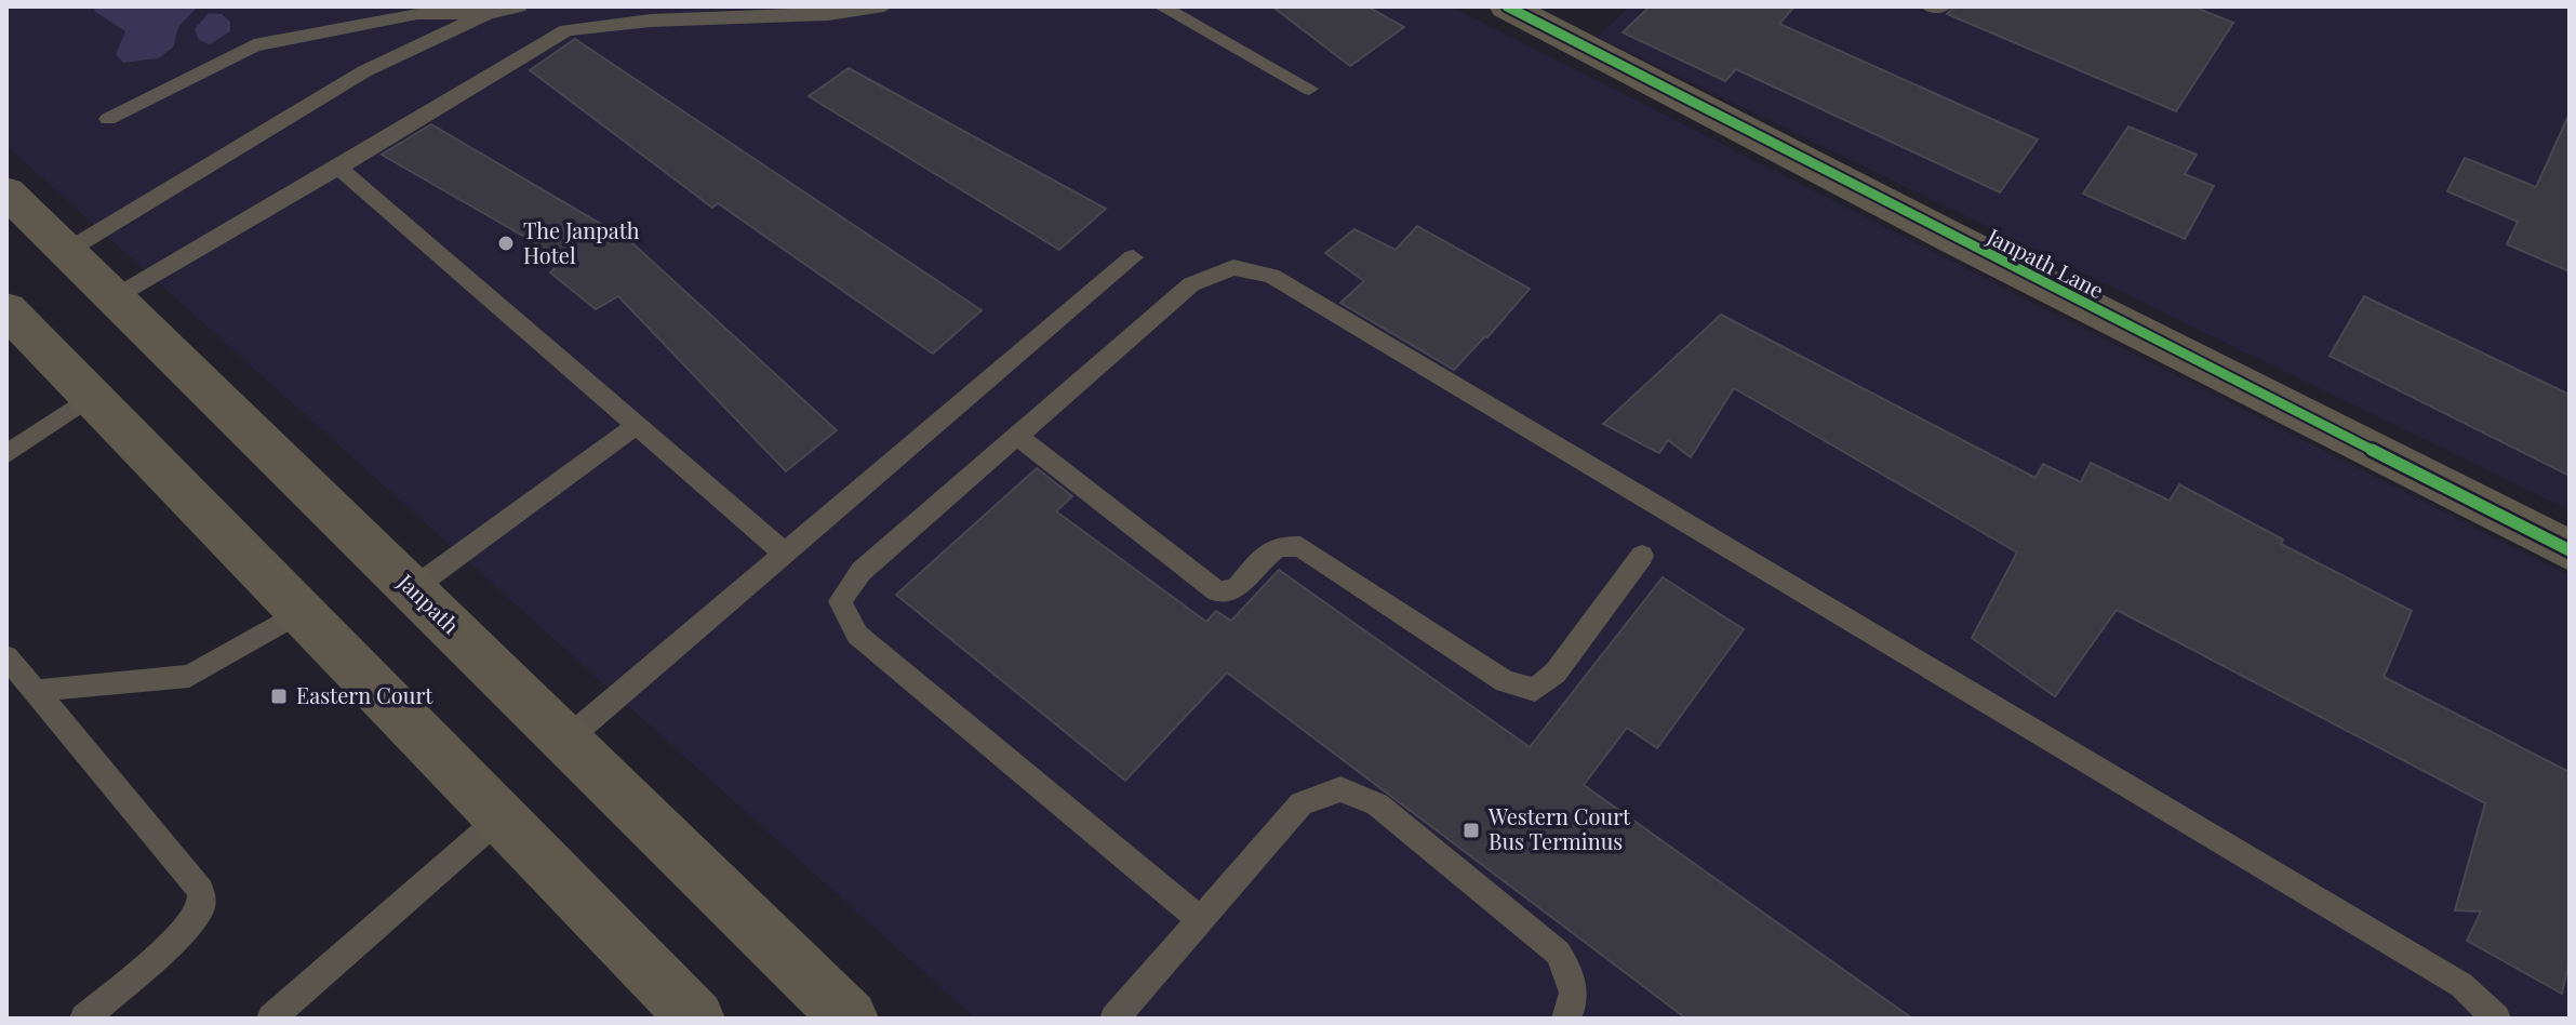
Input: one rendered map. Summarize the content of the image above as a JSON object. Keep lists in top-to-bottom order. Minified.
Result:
{"streets":{"main road":["Janpath Lane","Janpath"]},"places":{"other":["The Janpath Hotel"],"transit":["Eastern Court","Western Court Bus Terminus"]}}
